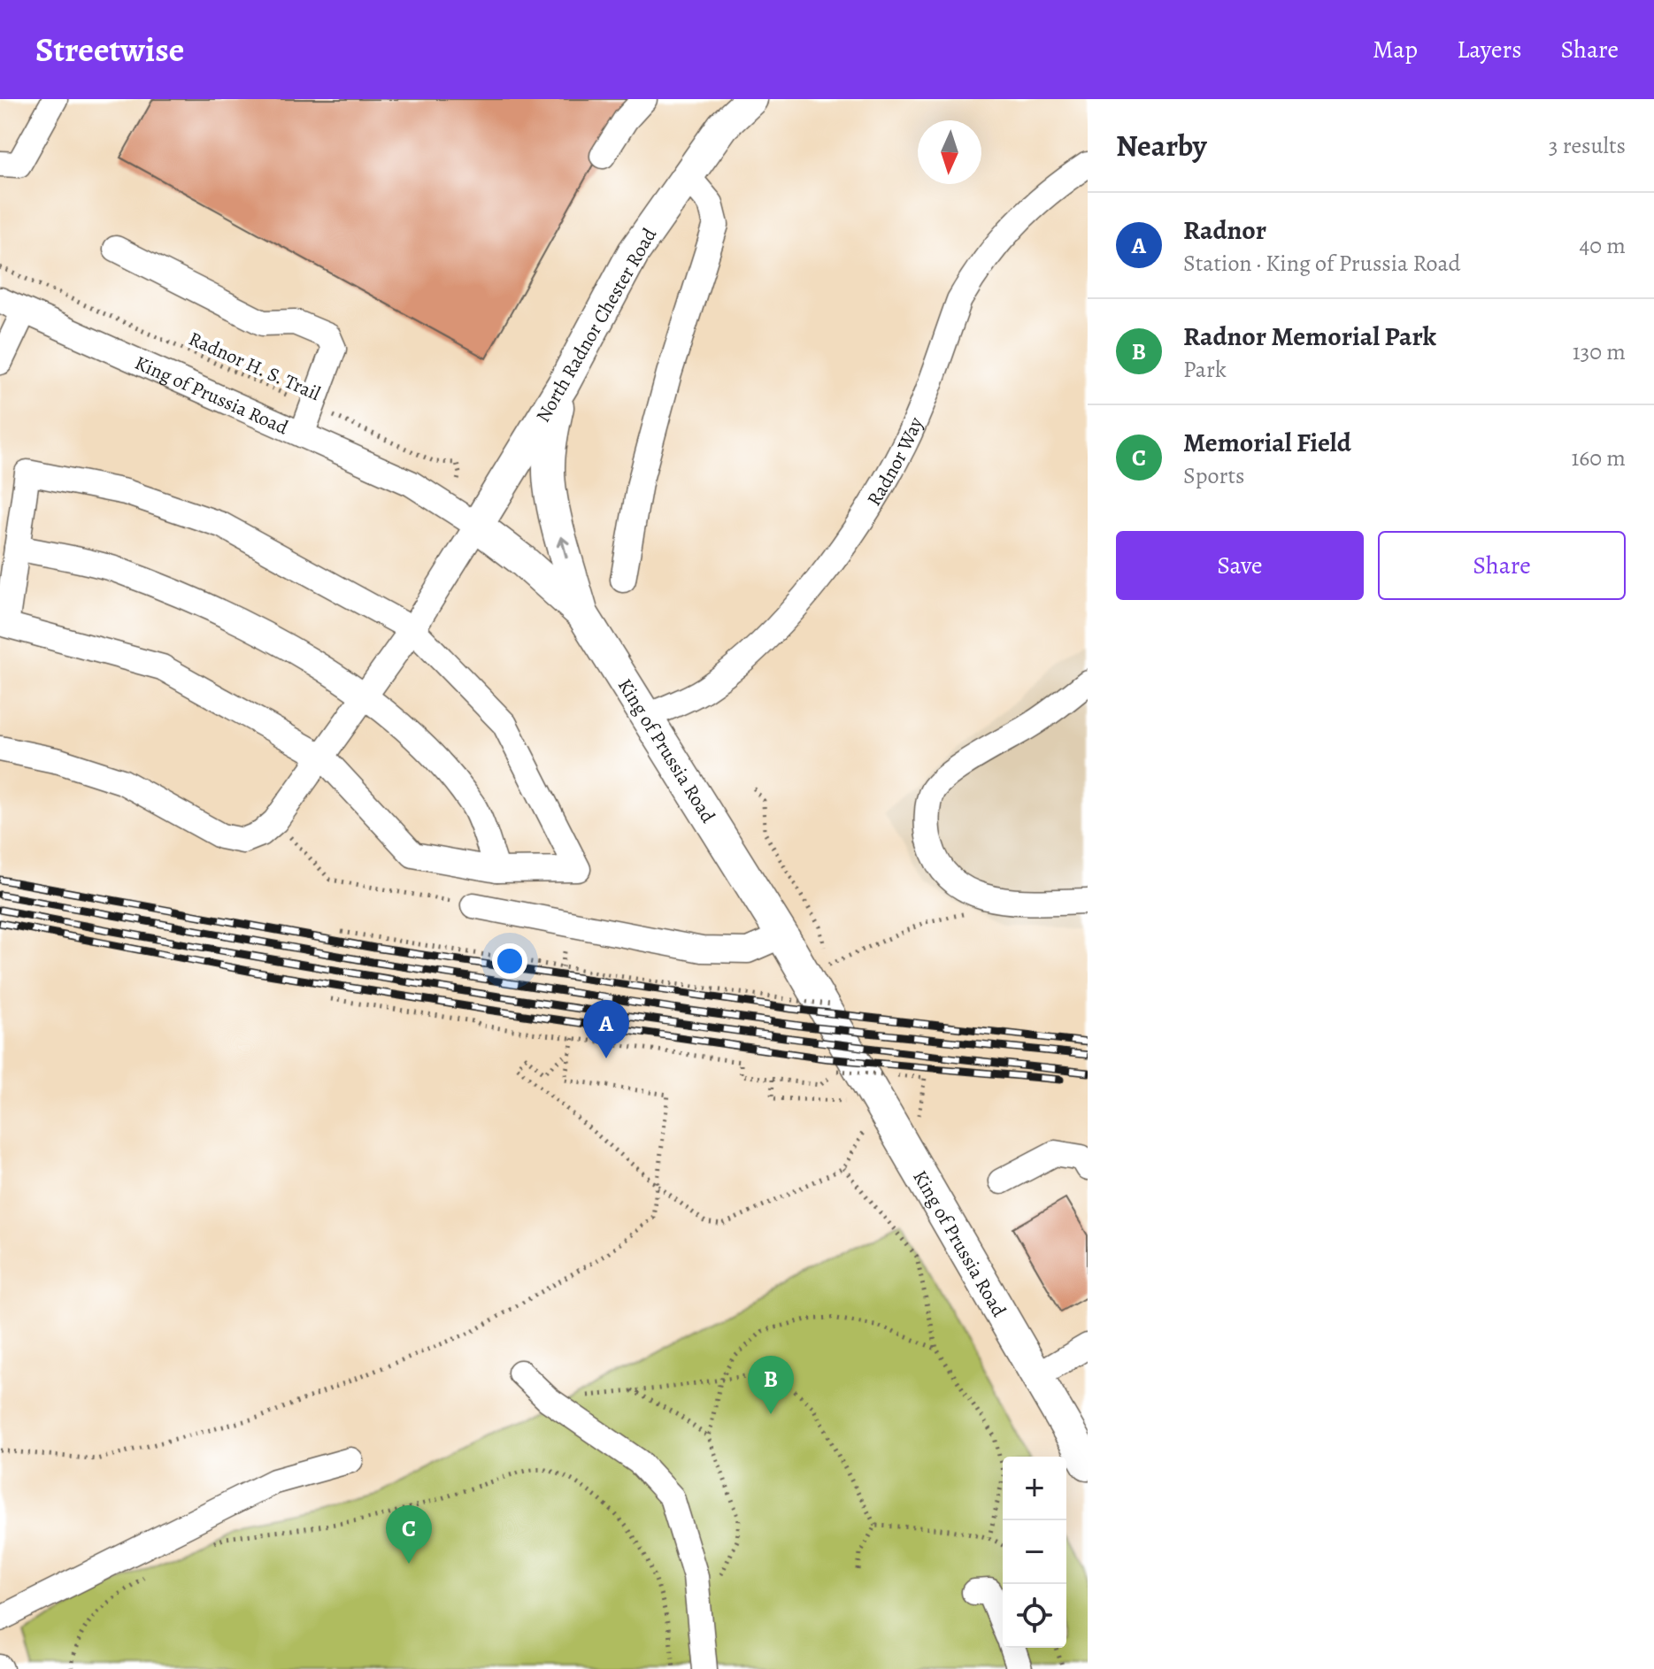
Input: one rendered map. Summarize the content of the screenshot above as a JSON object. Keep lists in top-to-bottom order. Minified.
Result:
{"streets":{"main road":["North Radnor Chester Road","King of Prussia Road"],"street":["Radnor Way"],"path":["Radnor H. S. Trail"]},"crossings":[["North Radnor Chester Road","Radnor H. S. Trail"],["North Radnor Chester Road","King of Prussia Road"],["Radnor H. S. Trail","King of Prussia Road"],["King of Prussia Road","Radnor Way"]],"north":"bottom","page":{"header":"Streetwise","nav":["Map","Layers","Share"],"heading":["Nearby","3 results"],"list":[{"mark":"A","name":"Radnor","note":"Station · King of Prussia Road","value":"40 m"},{"mark":"B","name":"Radnor Memorial Park","note":"Park","value":"130 m"},{"mark":"C","name":"Memorial Field","note":"Sports","value":"160 m"}],"buttons":["Save","Share"],"pins":["A","B","C"],"map_buttons":["+","−"]}}
